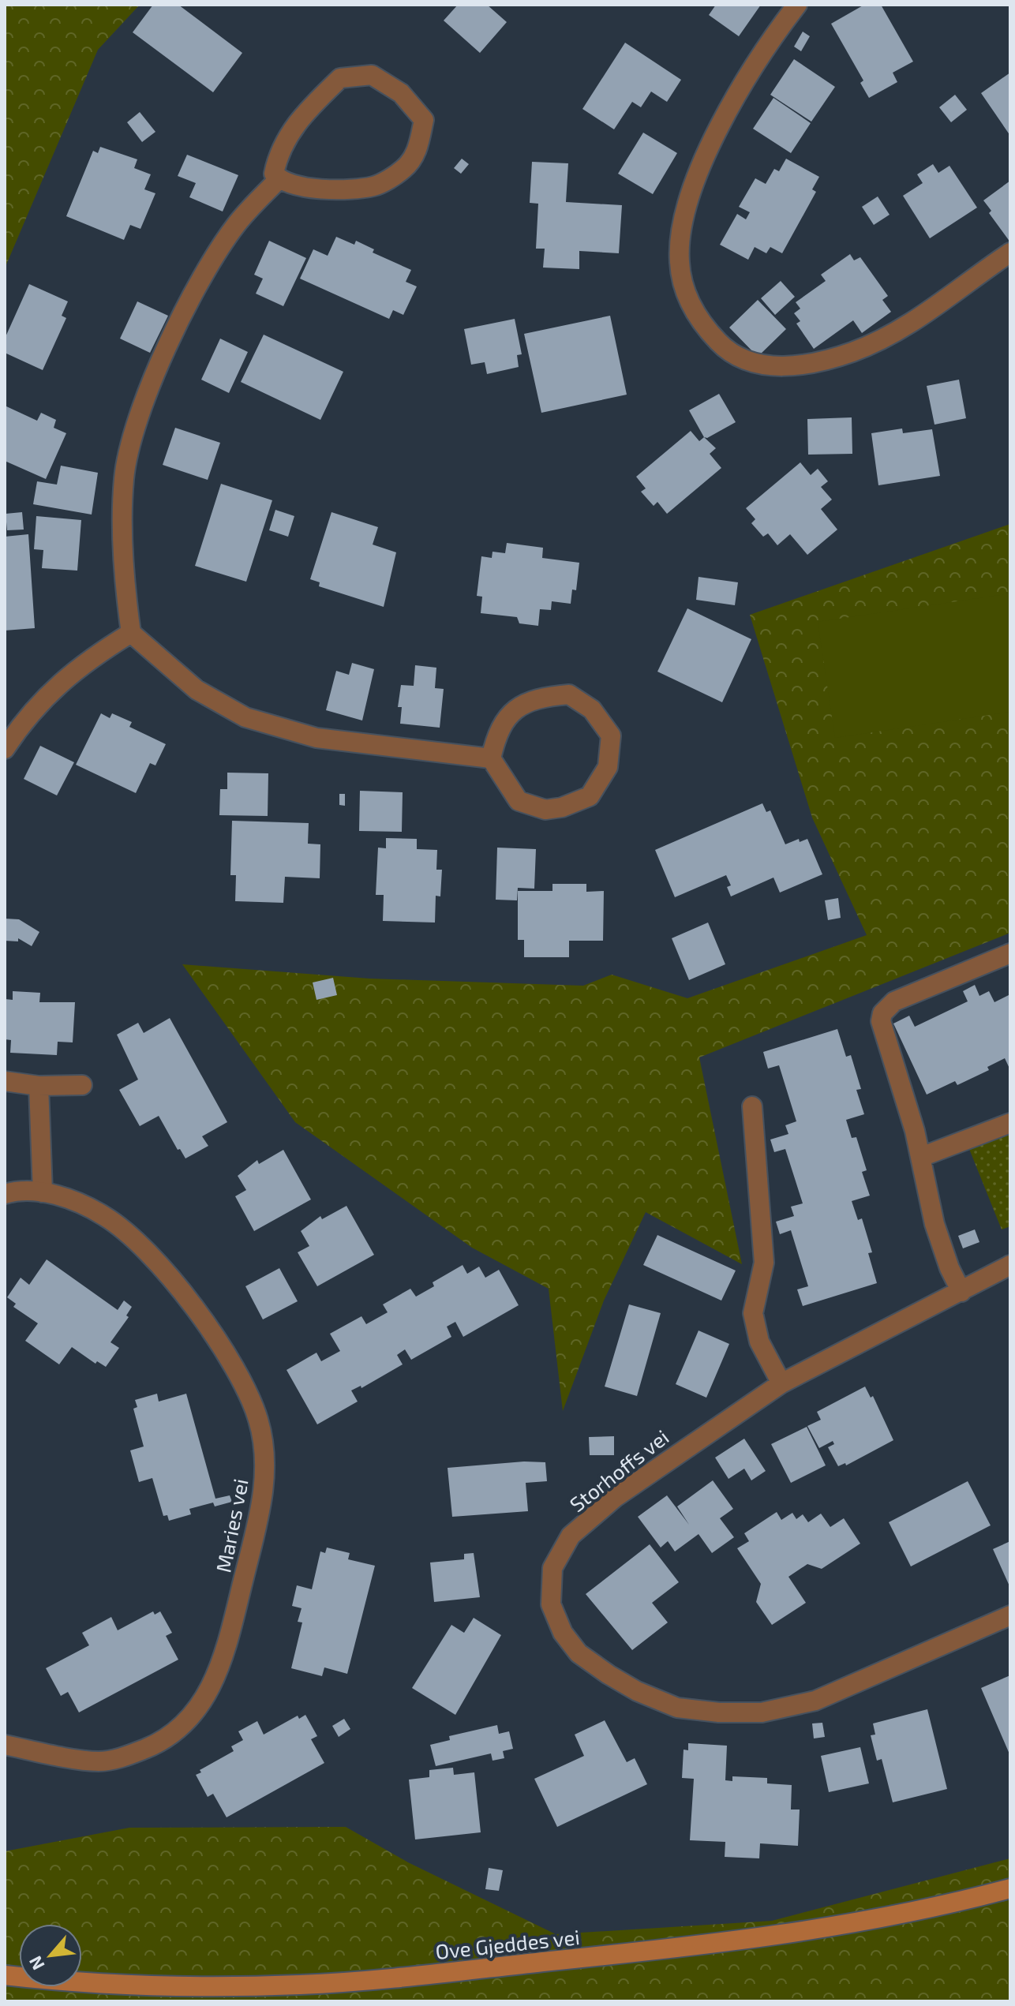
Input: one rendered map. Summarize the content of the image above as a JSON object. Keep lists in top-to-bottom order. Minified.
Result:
{"streets":{"street":["Storhoffs vei","Maries vei","Ove Gjeddes vei"]},"north":"bottom left"}
